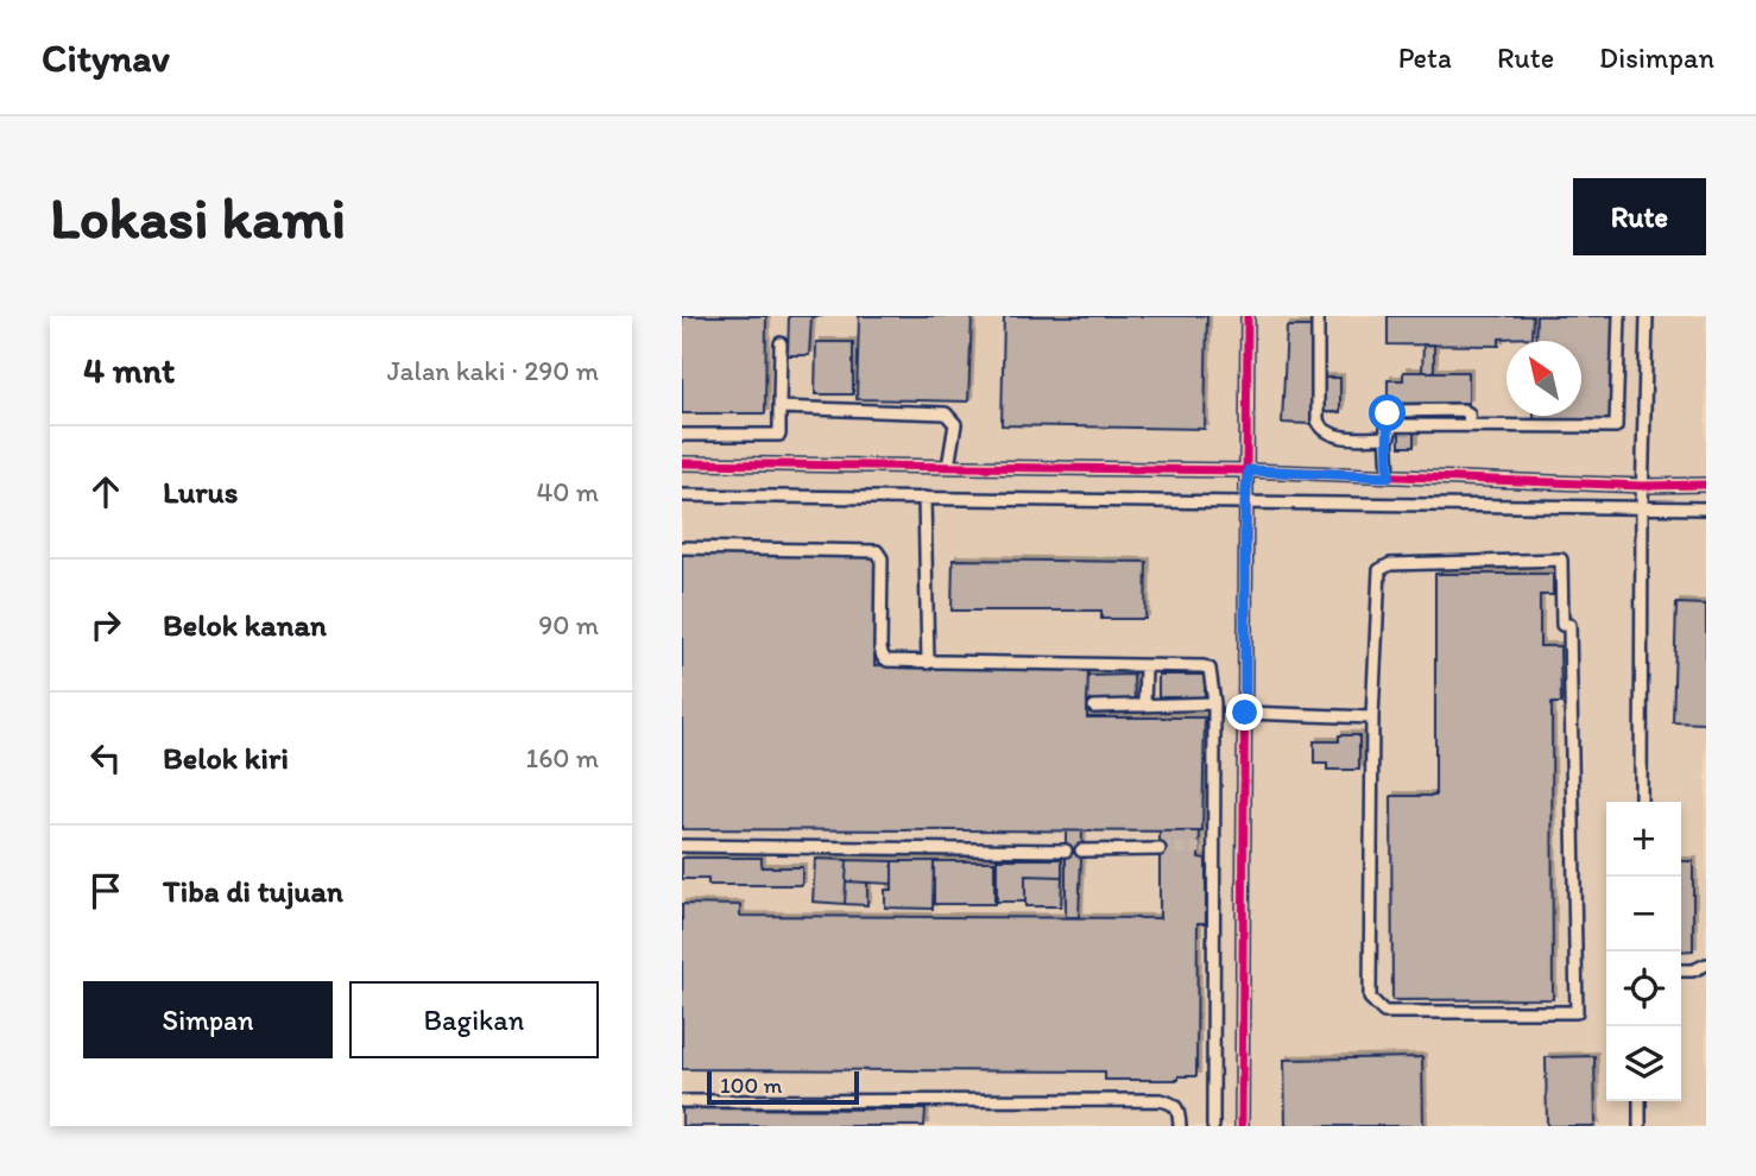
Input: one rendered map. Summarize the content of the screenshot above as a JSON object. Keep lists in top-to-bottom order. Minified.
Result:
{"scale_bar":"100 m","north":"top left","page":{"header":"Citynav","nav":["Peta","Rute","Disimpan"],"buttons":["Rute",["Simpan","Bagikan"]],"title":"Lokasi kami","heading":["4 mnt","Jalan kaki · 290 m"],"list":[["Lurus","40 m"],["Belok kanan","90 m"],["Belok kiri","160 m"],"Tiba di tujuan"],"map_buttons":["+","−"],"scale":"100 m"}}
